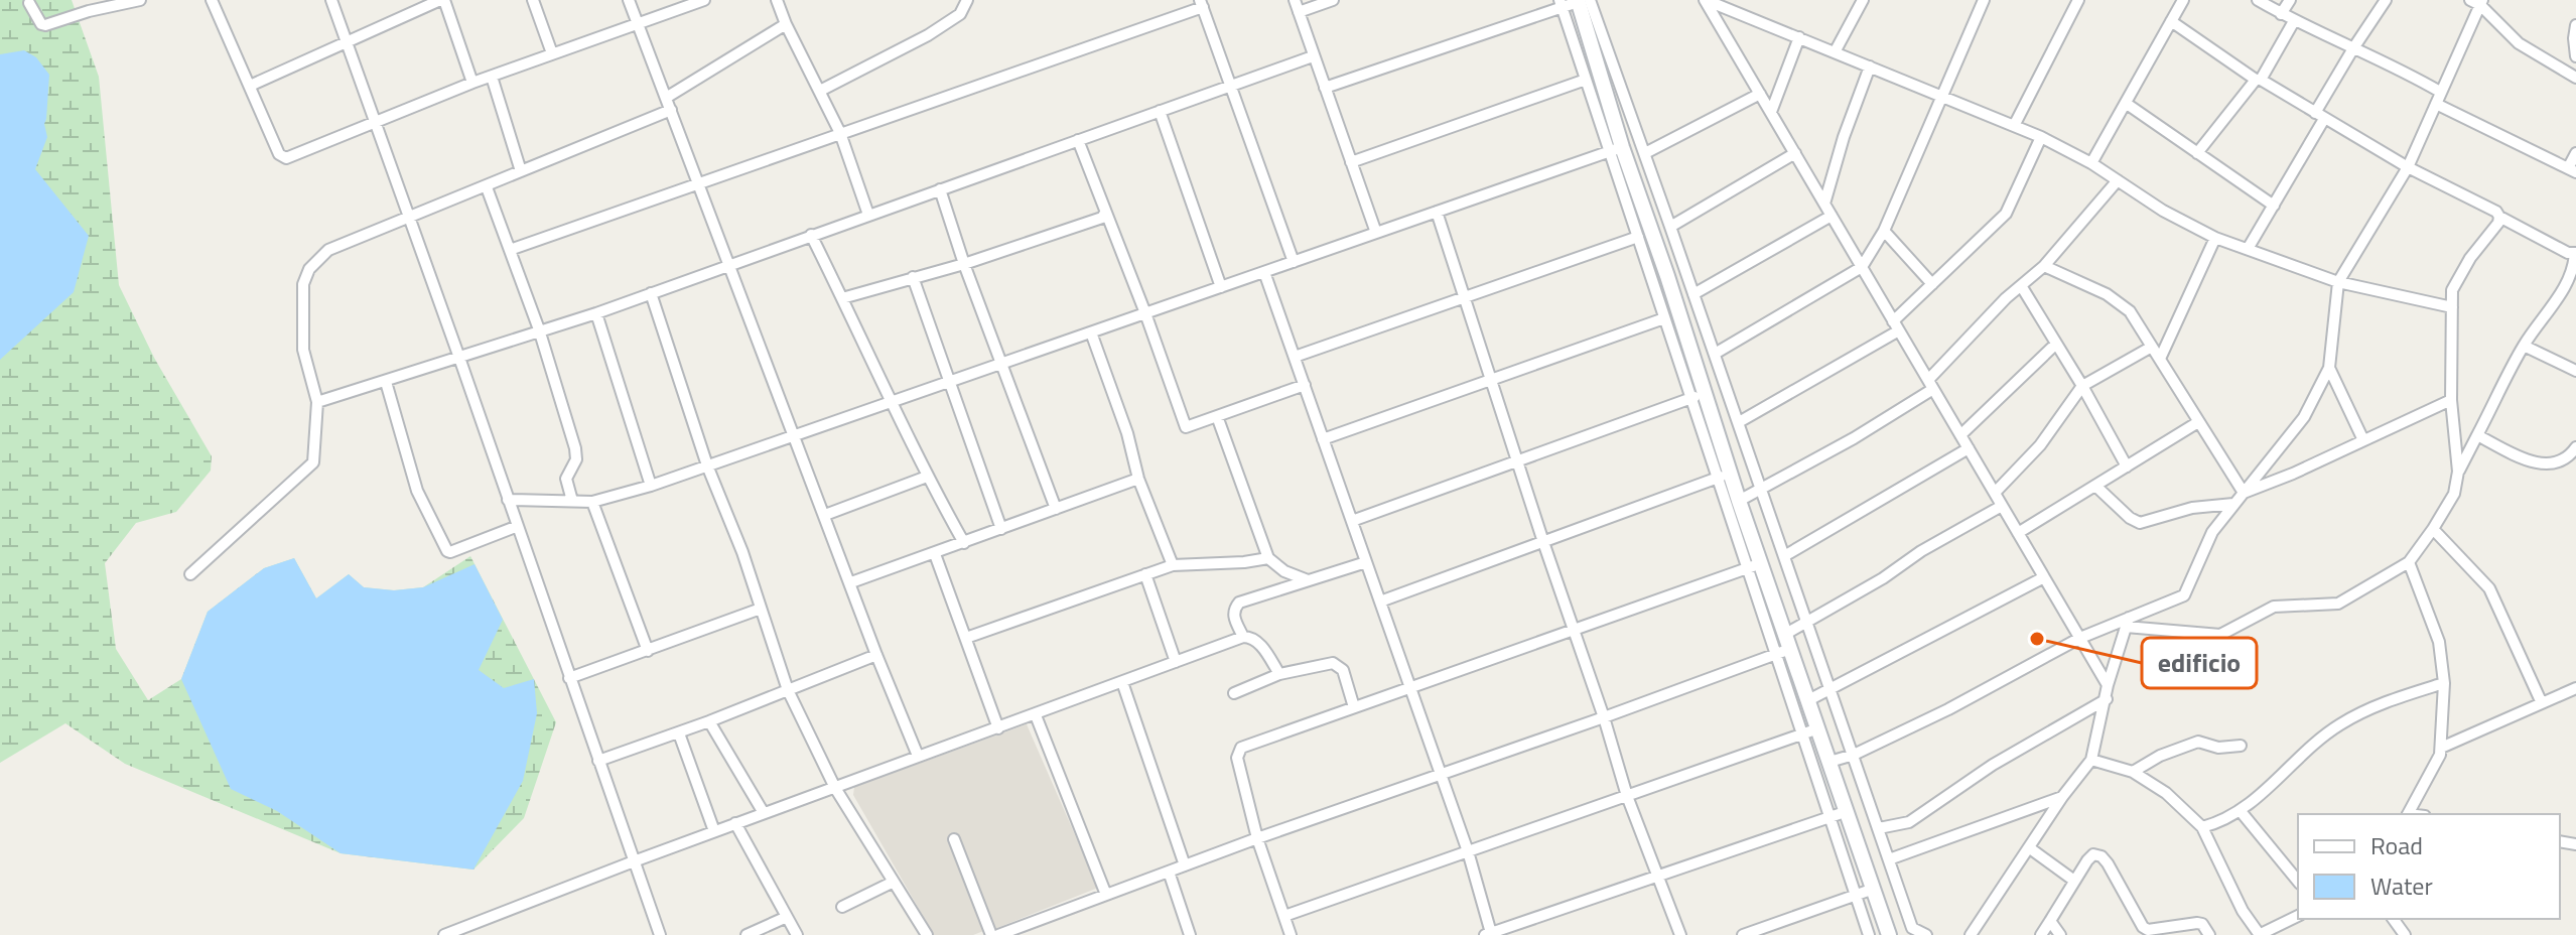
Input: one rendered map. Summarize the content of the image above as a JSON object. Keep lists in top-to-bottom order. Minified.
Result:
{"places":["edificio"],"legend":["Road","Water"]}
